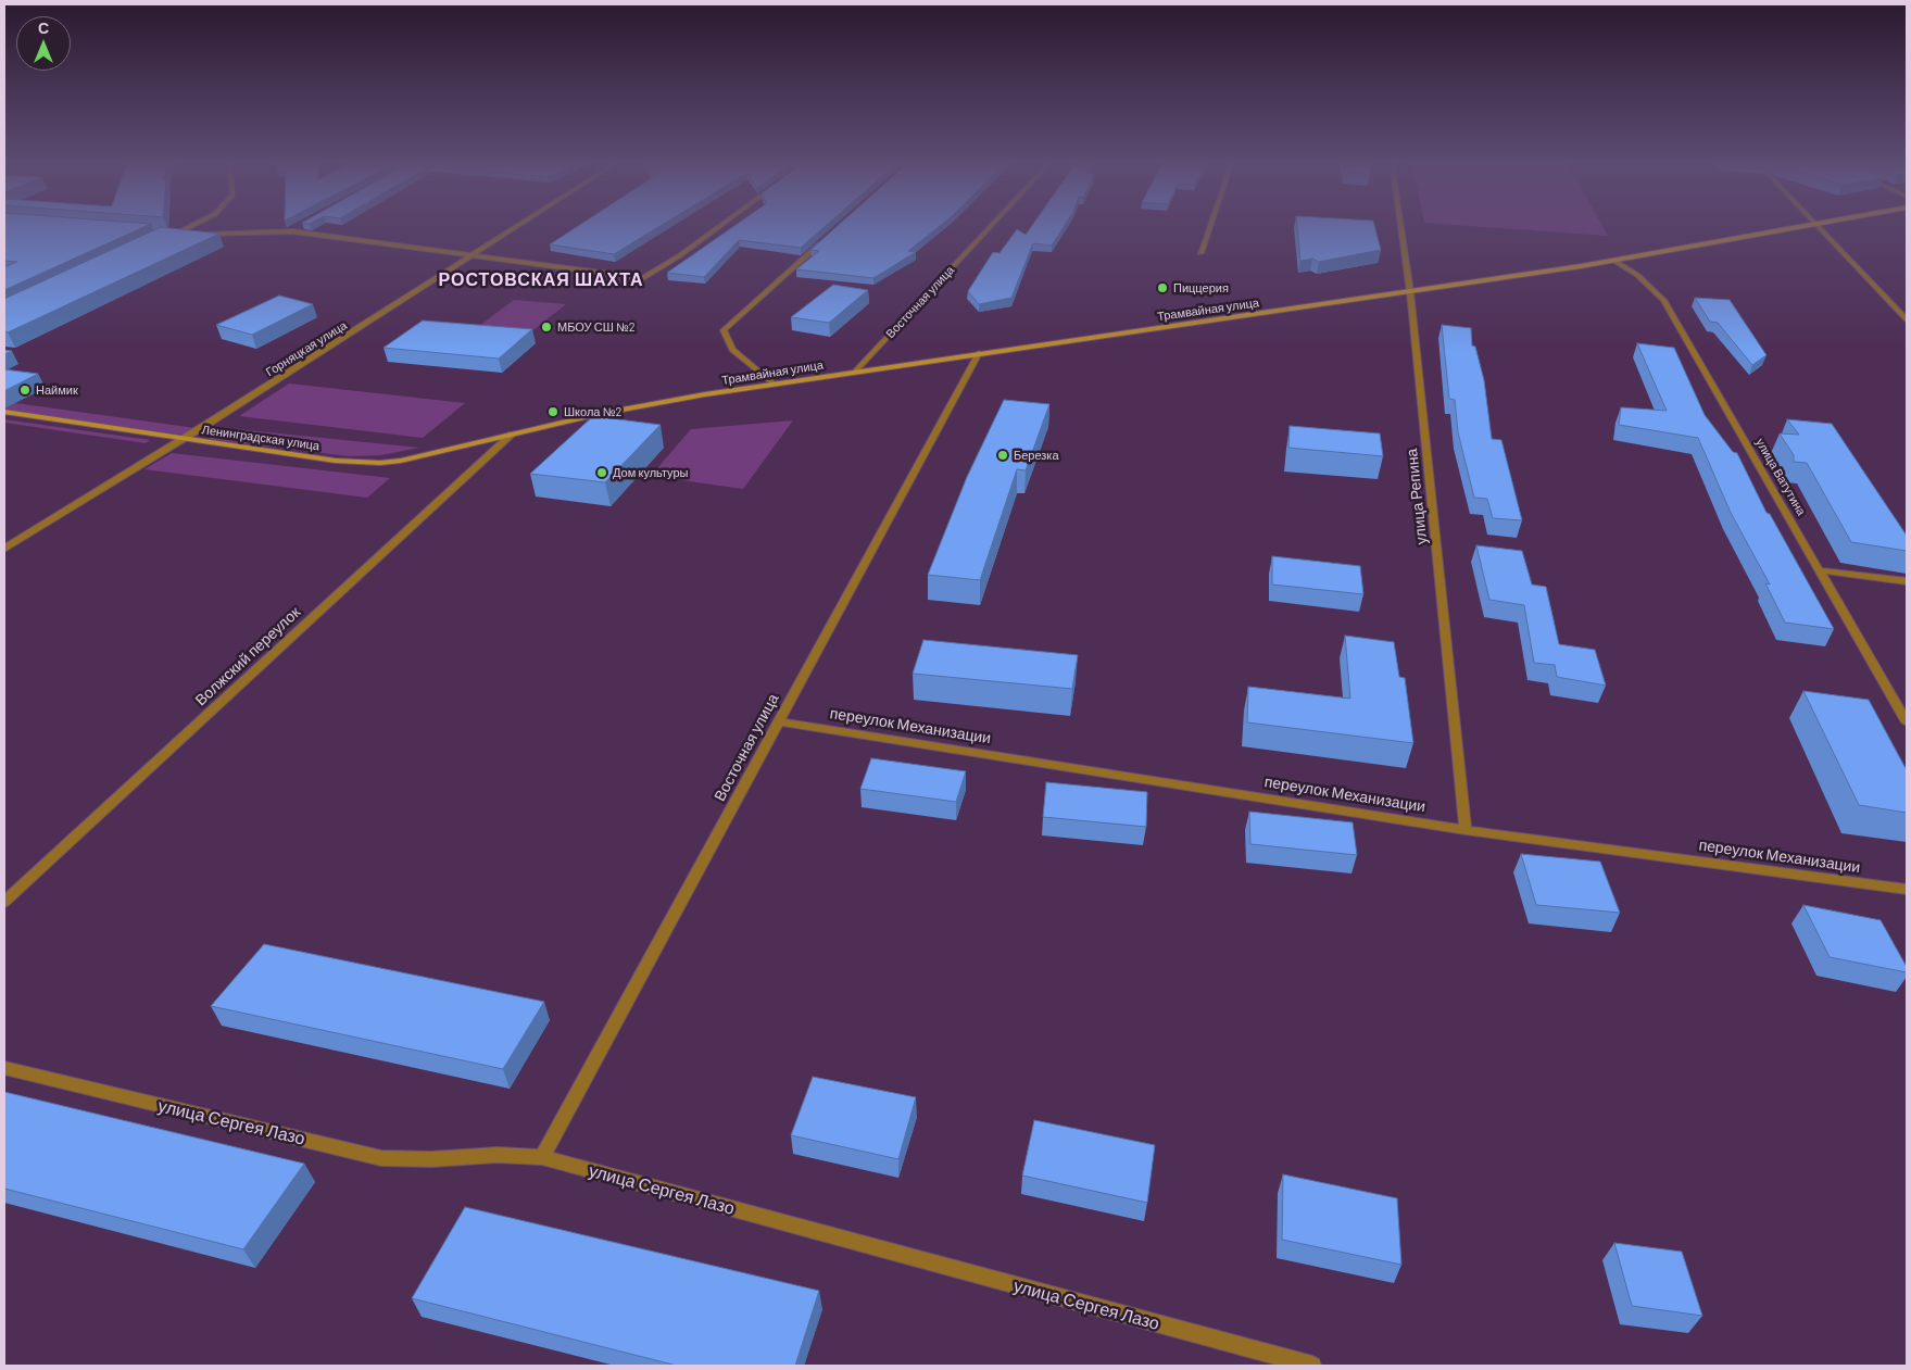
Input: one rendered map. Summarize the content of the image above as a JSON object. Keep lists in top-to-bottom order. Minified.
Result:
{"streets":{"street":["Восточная улица","Трамвайная улица","Горняцкая улица","Ленинградская улица","улица Ватутина","улица Репина","Волжский переулок","переулок Механизации","улица Сергея Лазо"]},"crossings":[["Восточная улица","Трамвайная улица"],["Восточная улица","переулок Механизации"],["Восточная улица","улица Сергея Лазо"],["Трамвайная улица","Ленинградская улица"],["Трамвайная улица","улица Ватутина"],["Трамвайная улица","улица Репина"],["Трамвайная улица","Волжский переулок"],["Горняцкая улица","Ленинградская улица"],["Ленинградская улица","Волжский переулок"],["улица Репина","переулок Механизации"]],"districts":["РОСТОВСКАЯ ШАХТА"],"places":["Пиццерия","МБОУ СШ №2","Наймик","Школа №2","Березка","Дом культуры"],"north":"top"}
